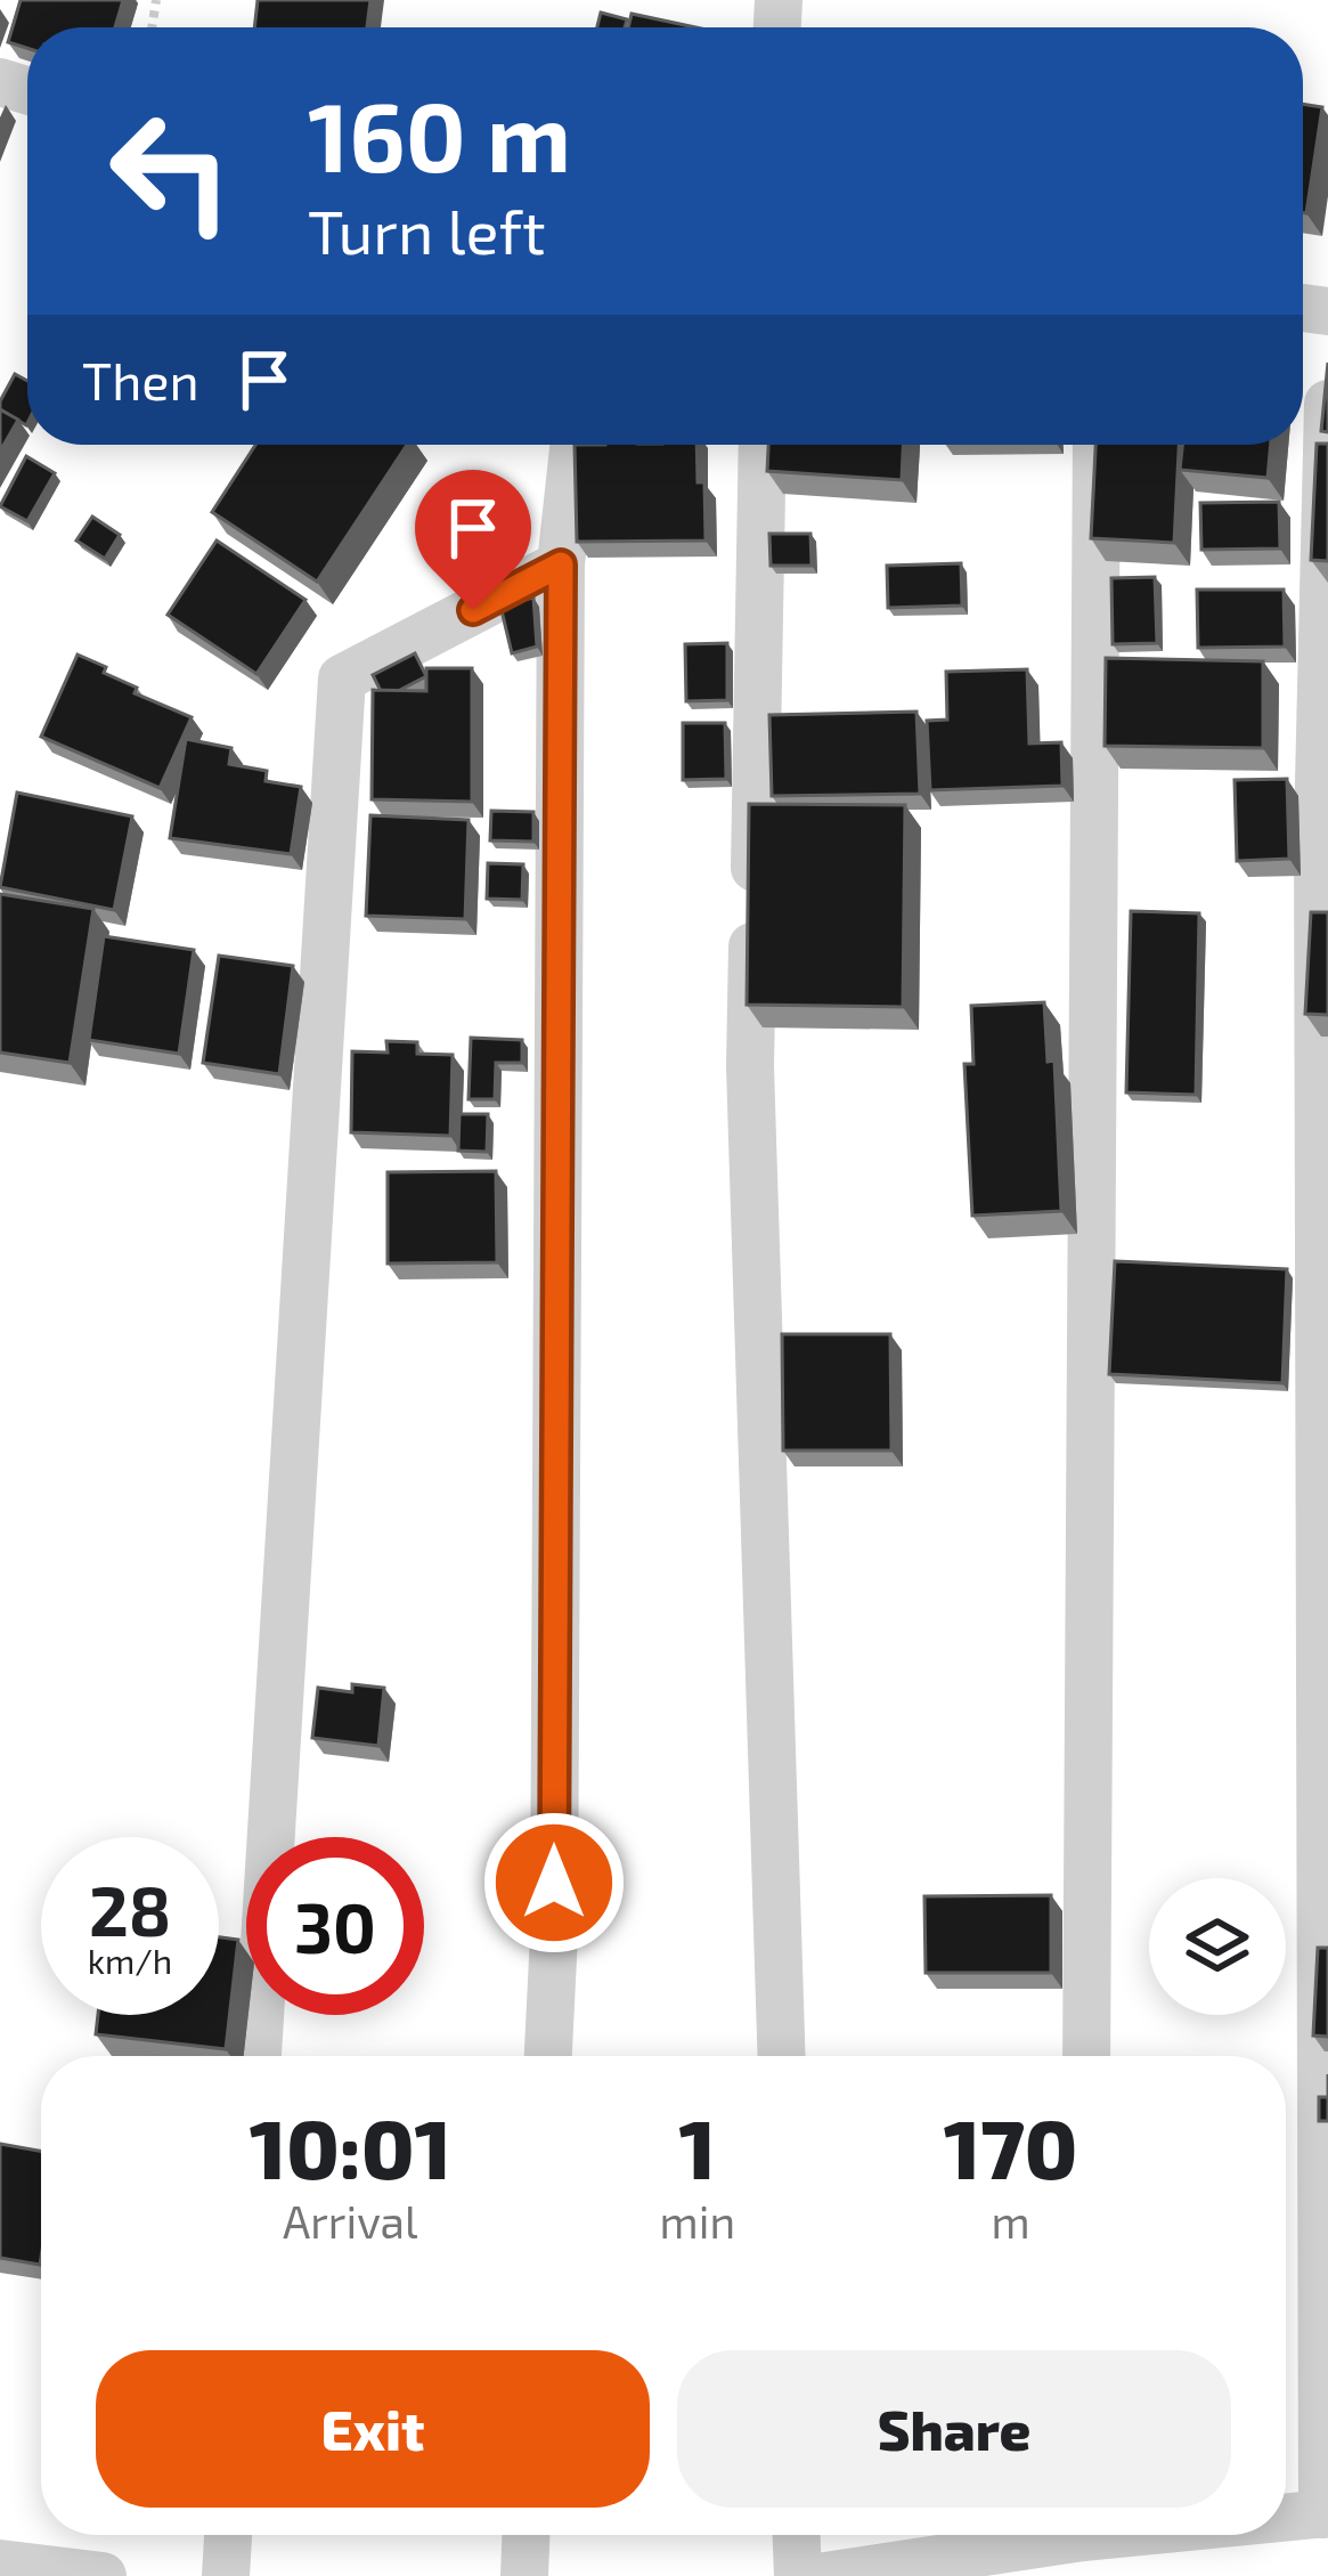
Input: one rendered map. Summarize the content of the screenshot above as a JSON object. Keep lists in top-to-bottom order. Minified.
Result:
{"page":{"turn":["160 m","Turn left"],"then":"Then","speed":"28 km/h","limit":"30","eta":["10:01","Arrival","1","min","170","m"],"buttons":["Exit","Share"]}}
